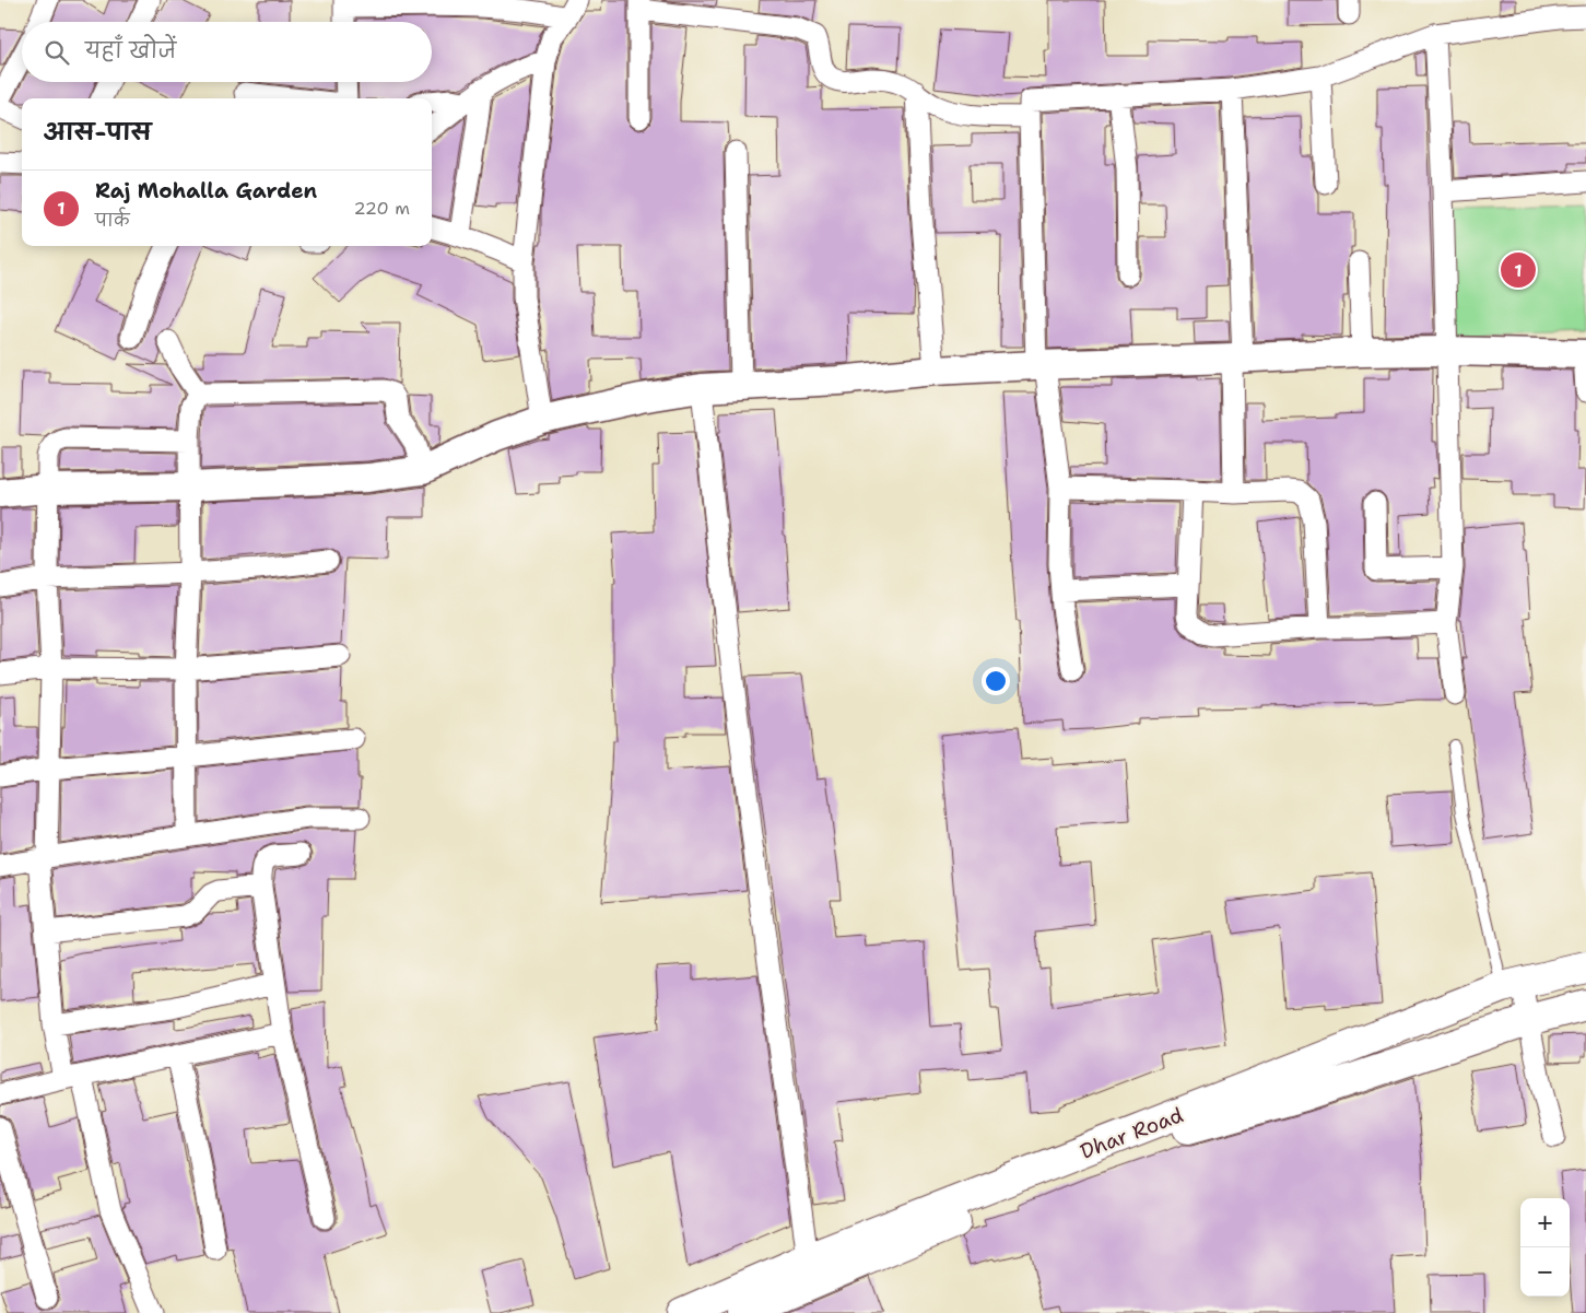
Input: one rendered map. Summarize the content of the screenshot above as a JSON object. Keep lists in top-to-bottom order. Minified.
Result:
{"streets":{"main road":["Dhar Road"]},"page":{"search":"यहाँ खोजें","heading":"आस-पास","list":[{"mark":"1","name":"Raj Mohalla Garden","note":"पार्क","value":"220 m"}],"pins":"1","map_buttons":["+","−"]}}
